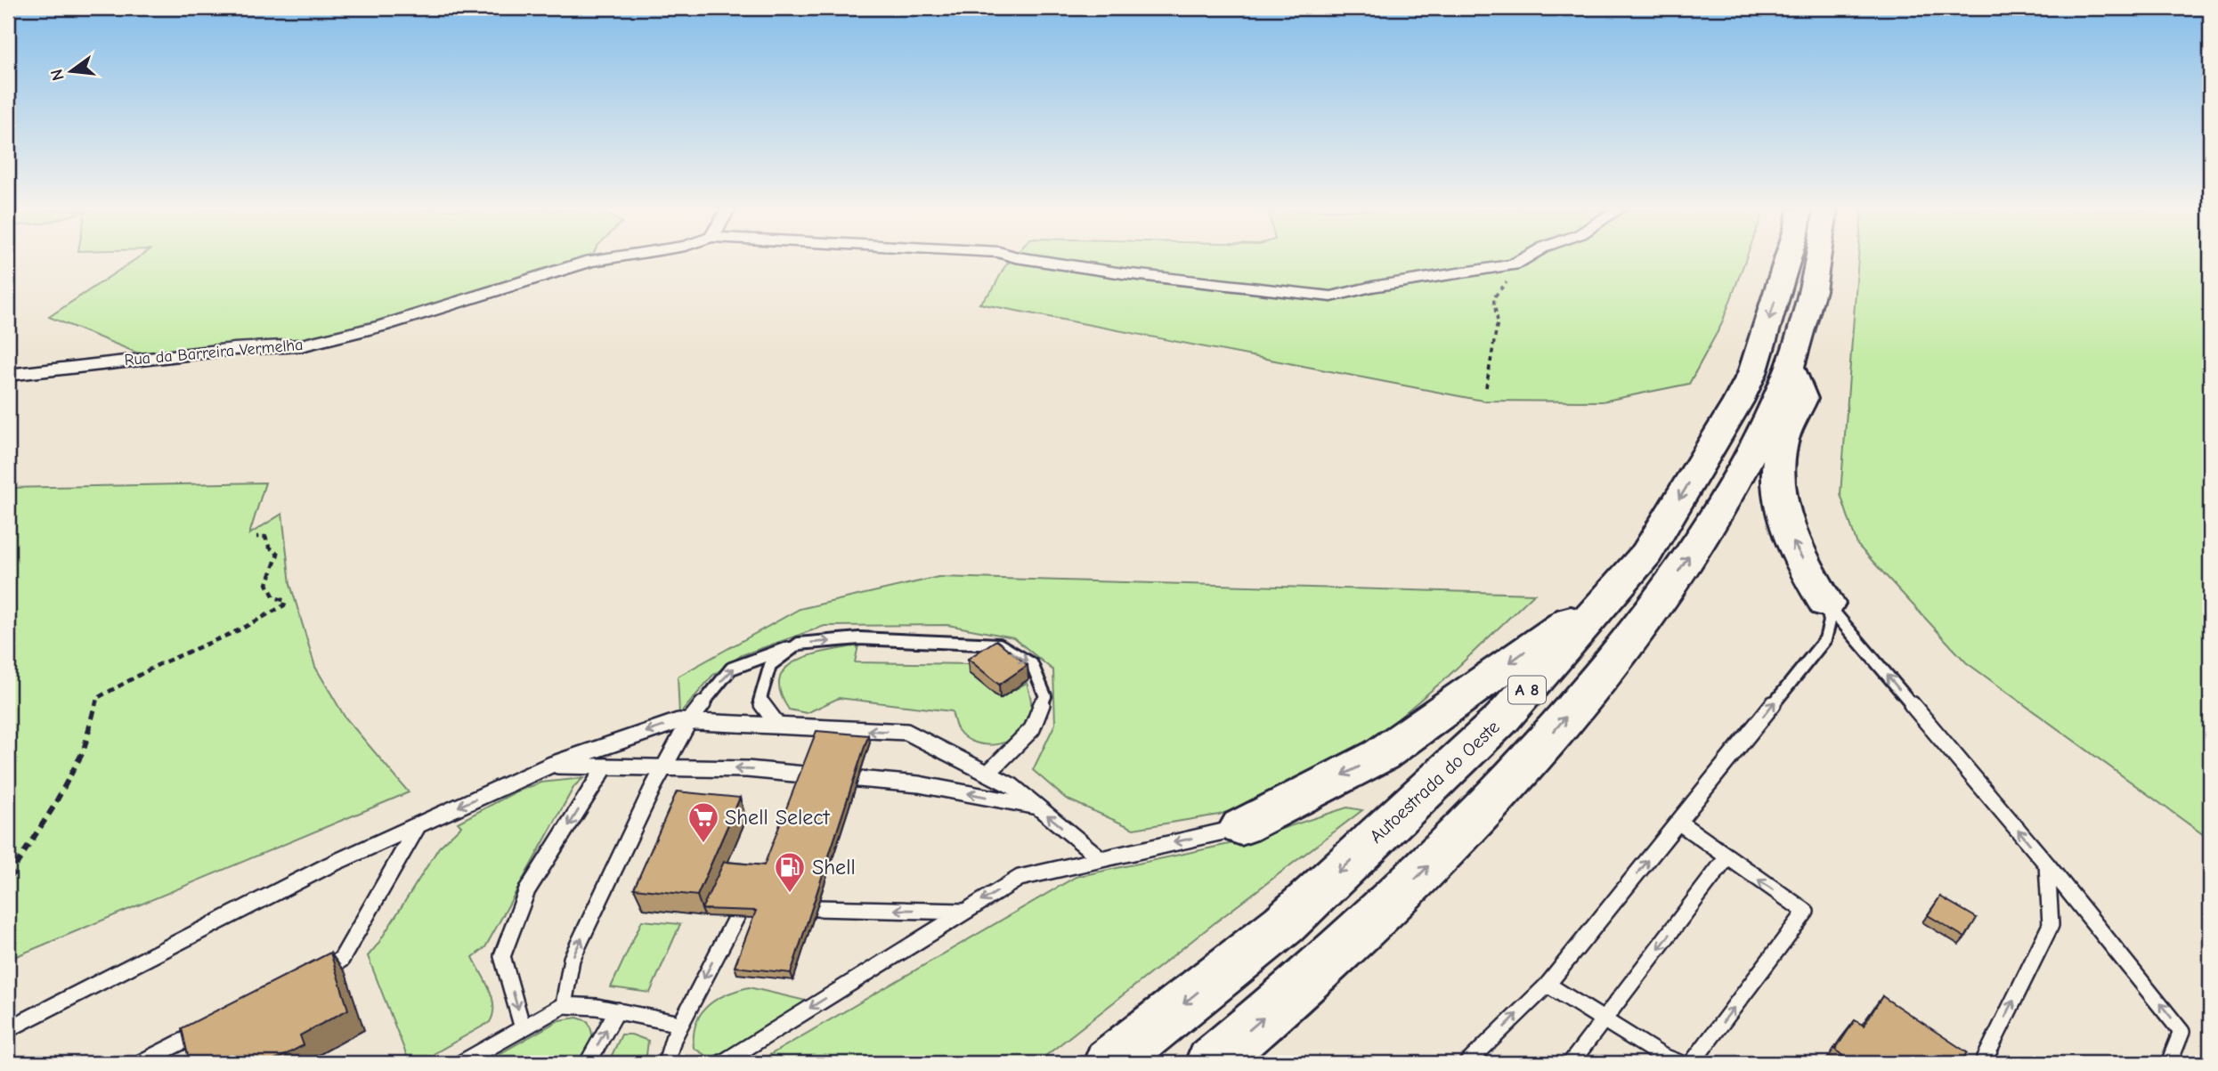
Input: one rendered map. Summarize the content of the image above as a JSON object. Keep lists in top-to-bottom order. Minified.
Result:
{"streets":{"highway":["A 8","Autoestrada do Oeste"],"street":["Rua da Barreira Vermelha"]},"places":{"supermarket":["Shell Select"],"fuel station":["Shell"]},"north":"left"}
